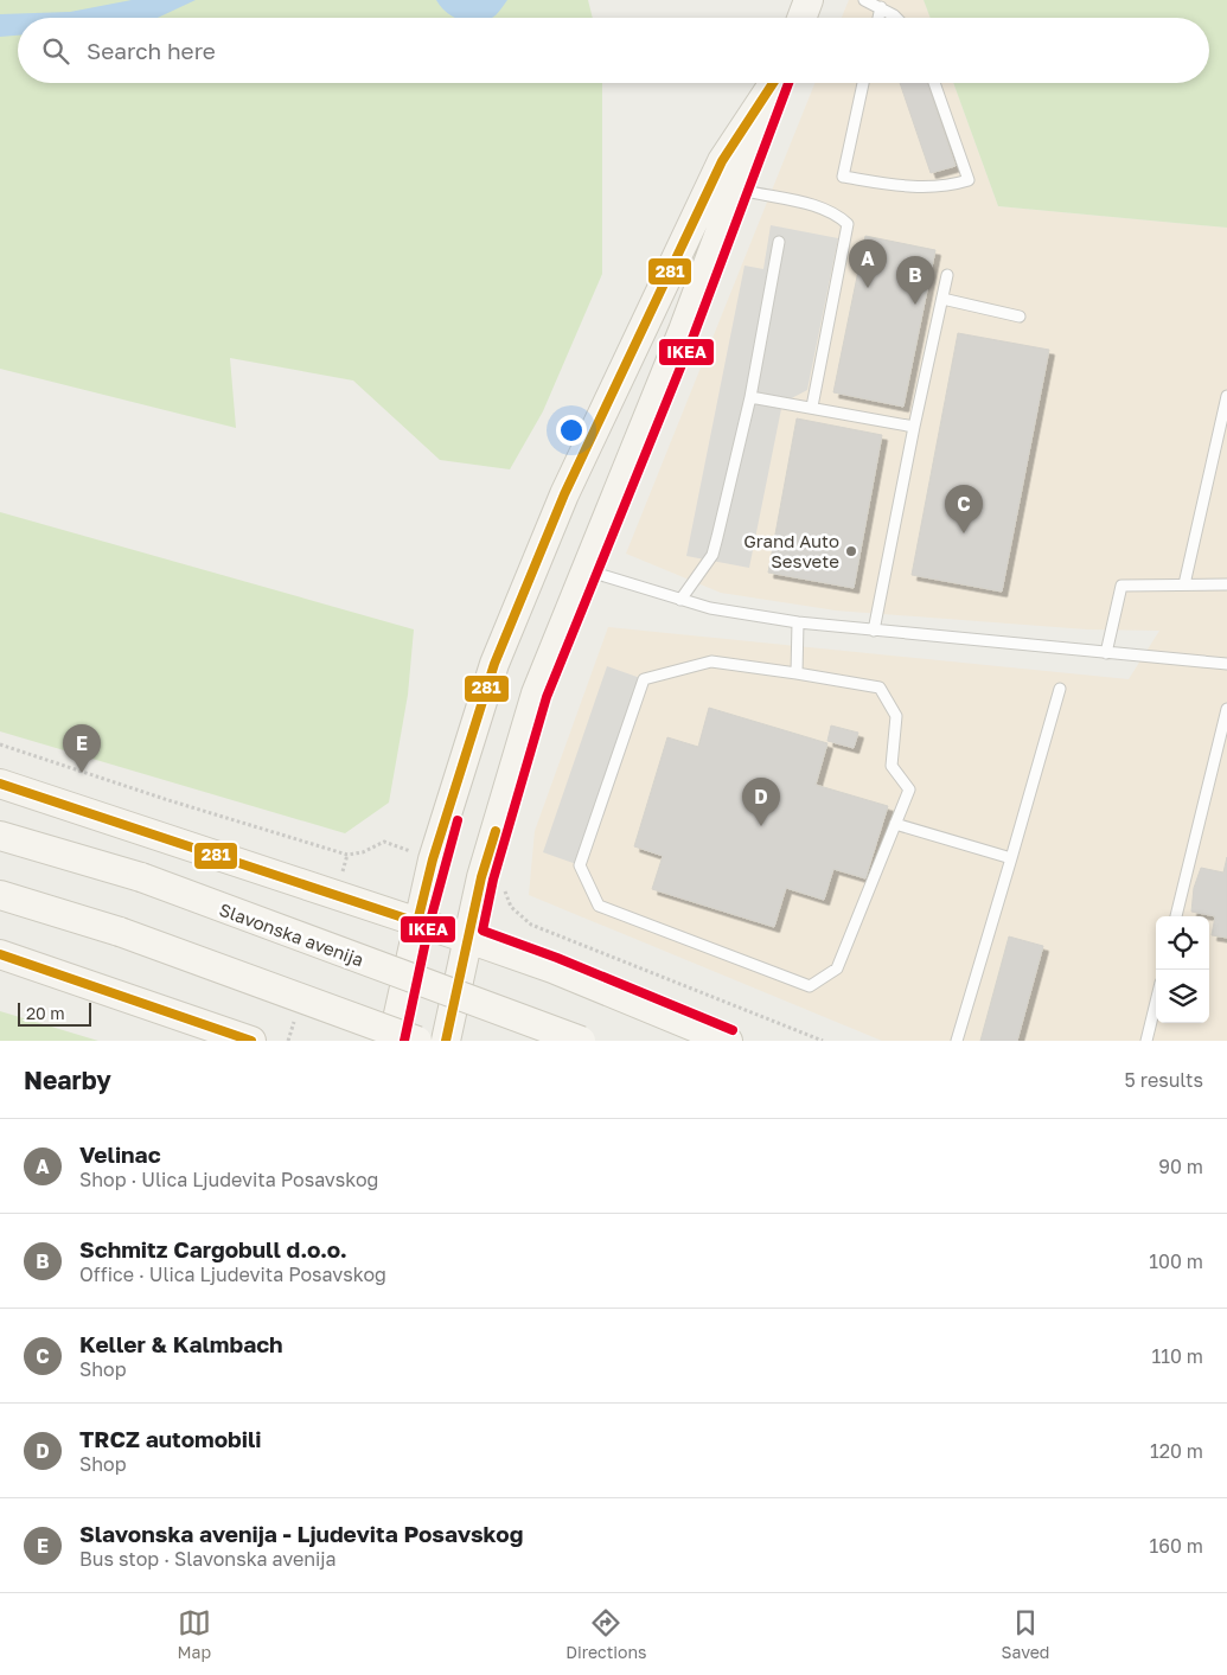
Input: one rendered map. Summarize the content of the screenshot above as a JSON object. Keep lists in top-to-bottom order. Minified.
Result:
{"streets":{"main road":["Slavonska avenija"]},"places":["Grand Auto Sesvete"],"lines":["transit line 281","transit line IKEA"],"scale_bar":"20 m","page":{"search":"Search here","pins":["A","B","C","E","D"],"scale":"20 m","heading":["Nearby","5 results"],"list":[{"mark":"A","name":"Velinac","note":"Shop · Ulica Ljudevita Posavskog","value":"90 m"},{"mark":"B","name":"Schmitz Cargobull d.o.o.","note":"Office · Ulica Ljudevita Posavskog","value":"100 m"},{"mark":"C","name":"Keller & Kalmbach","note":"Shop","value":"110 m"},{"mark":"D","name":"TRCZ automobili","note":"Shop","value":"120 m"},{"mark":"E","name":"Slavonska avenija - Ljudevita Posavskog","note":"Bus stop · Slavonska avenija","value":"160 m"}],"nav":["Map","Directions","Saved"]}}
